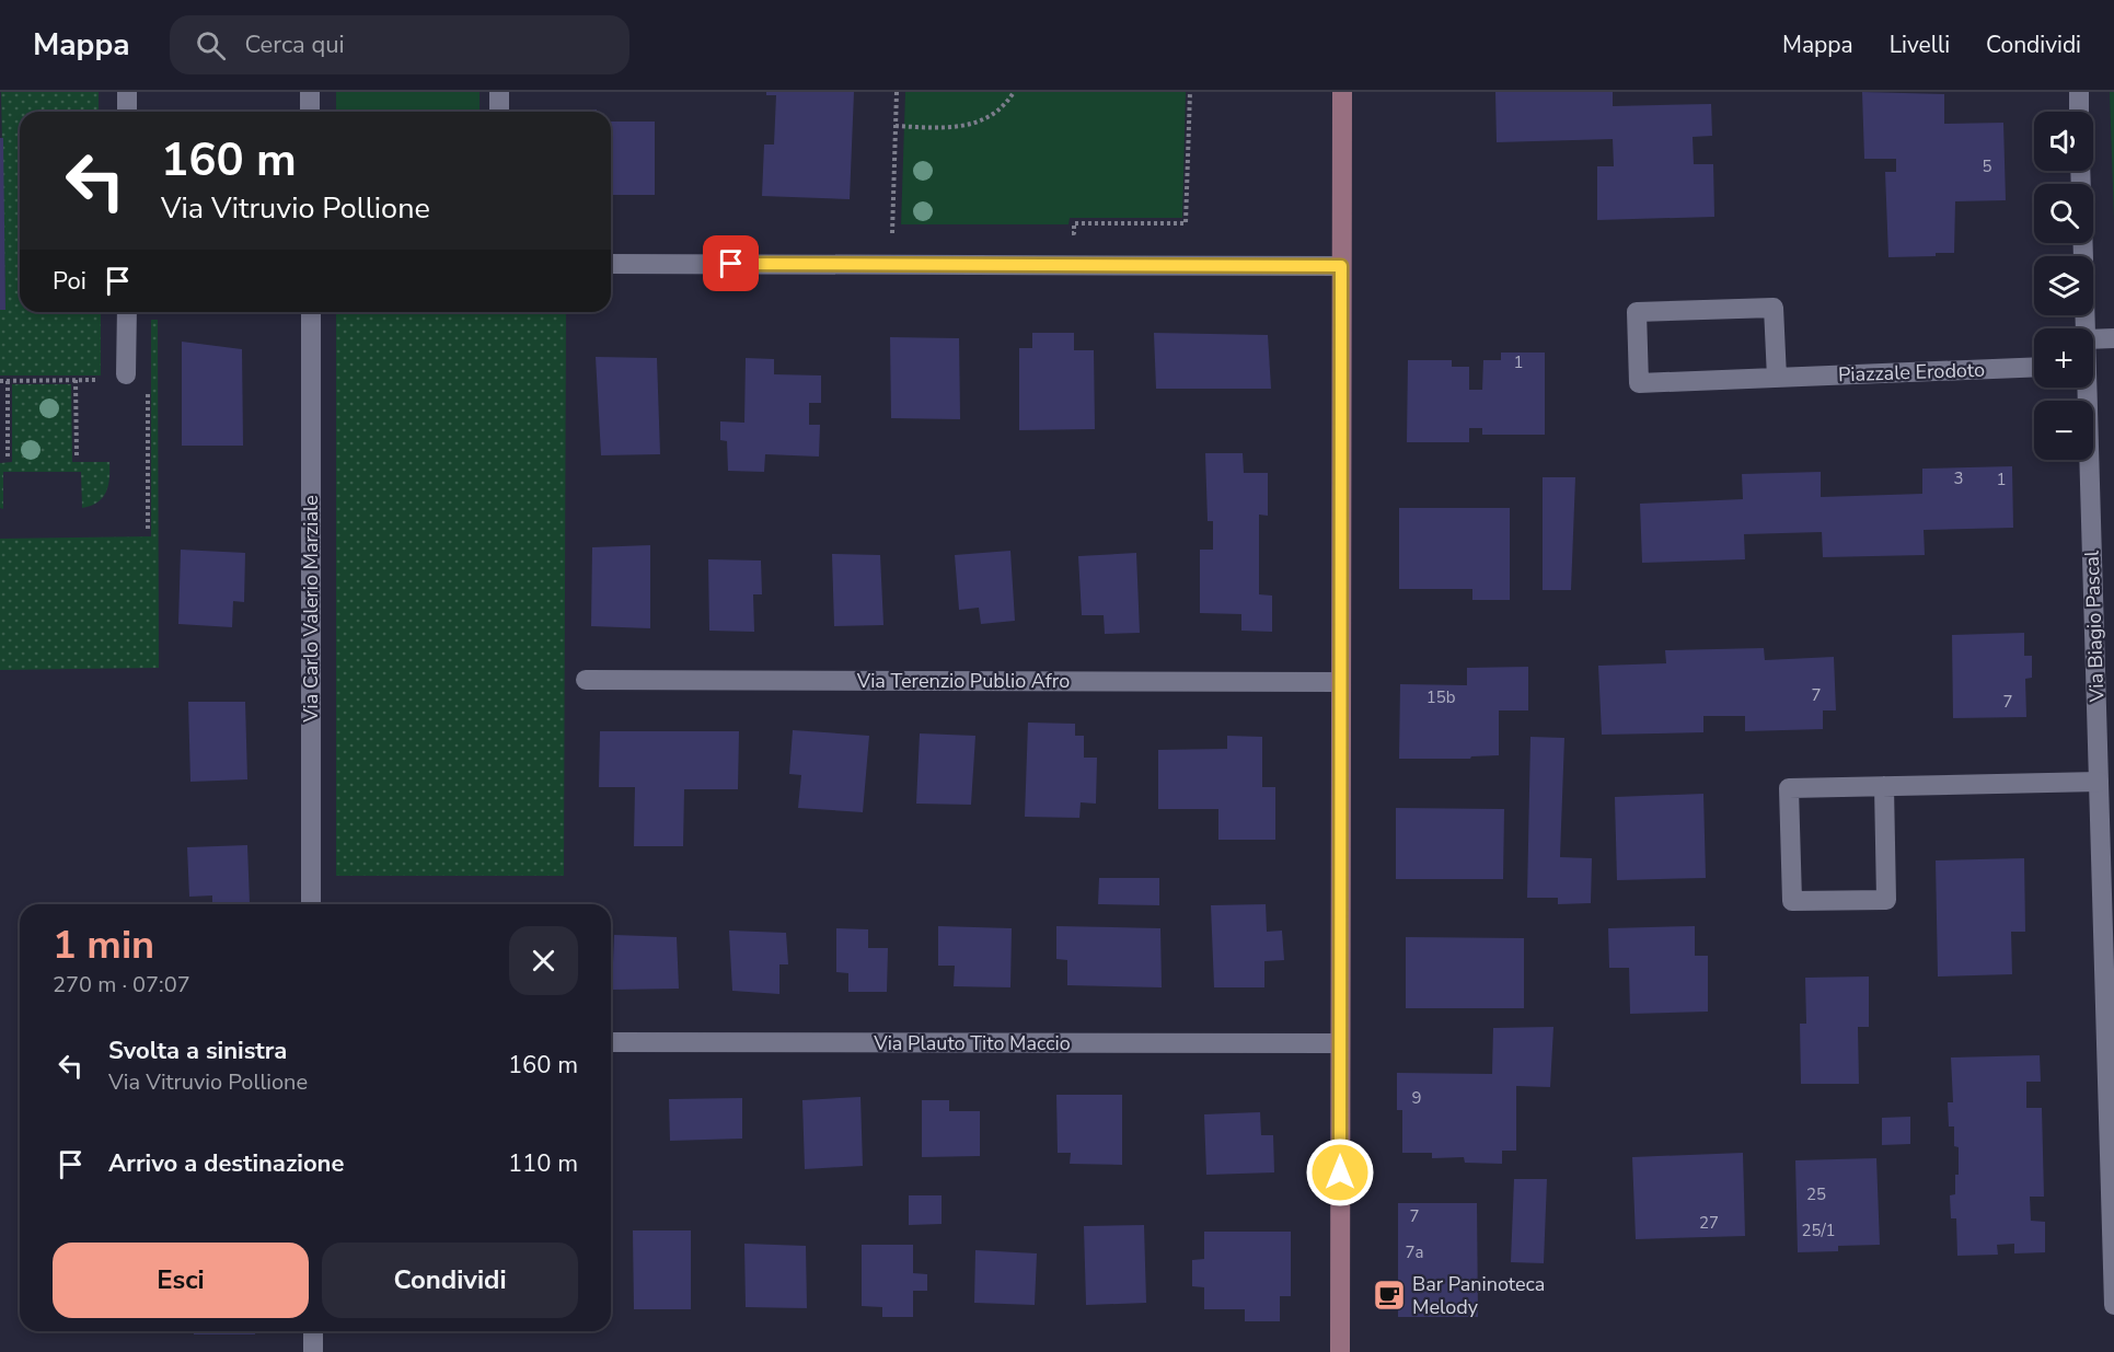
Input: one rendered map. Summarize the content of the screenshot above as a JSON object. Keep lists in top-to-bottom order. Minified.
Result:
{"streets":{"street":["Piazzale Erodoto","Via Carlo Valerio Marziale","Via Biagio Pascal","Via Terenzio Publio Afro","Via Plauto Tito Maccio"]},"places":{"cafe":["Bar Paninoteca Melody"]},"house_numbers":["5","1","3","1","7","15b","7","9","25","7","27","25/1","7a"],"page":{"header":"Mappa","search":"Cerca qui","nav":["Mappa","Livelli","Condividi"],"map_buttons":["+","−"],"turn":["160 m","Via Vitruvio Pollione"],"then":"Poi","heading":["1 min","270 m · 07:07"],"list":[{"name":"Svolta a sinistra","note":"Via Vitruvio Pollione","value":"160 m"},{"name":"Arrivo a destinazione","value":"110 m"}],"buttons":["Esci","Condividi"]}}
